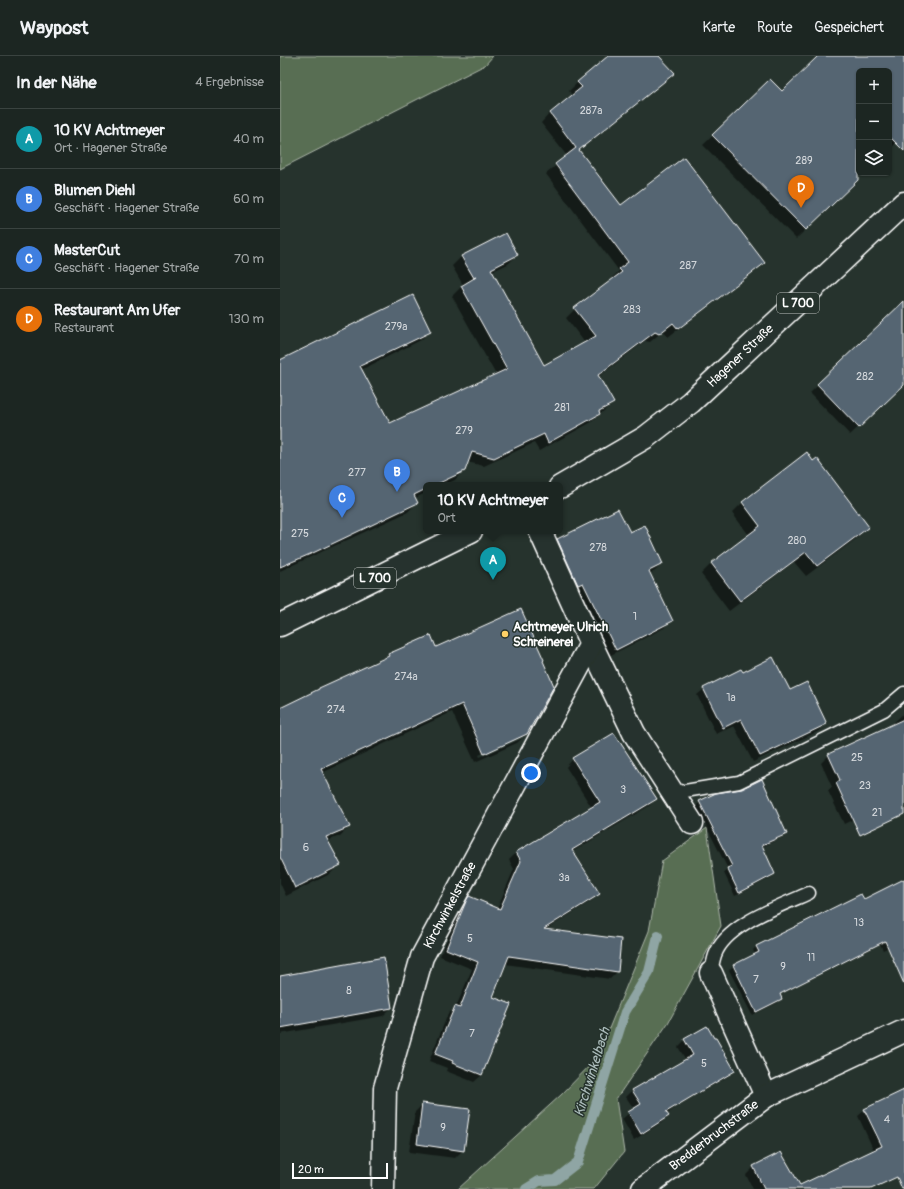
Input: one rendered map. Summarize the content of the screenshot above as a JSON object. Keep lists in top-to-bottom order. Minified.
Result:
{"streets":{"street":["L 700","Hagener Straße","Kirchwinkelstraße","Bredderbruchstraße"]},"water":["Kirchwinkelbach"],"places":["Achtmeyer Ulrich Schreinerei"],"house_numbers":["287a","289","287","283","279a","282","281","279","277","275","280","278","1","274a","1a","274","25","23","3","21","6","3a","13","5","11","9","7","8","7","5","4","9"],"scale_bar":"20 m","page":{"header":"Waypost","nav":["Karte","Route","Gespeichert"],"heading":["In der Nähe","4 Ergebnisse"],"map_buttons":["+","−"],"list":[{"mark":"A","name":"10 KV Achtmeyer","note":"Ort · Hagener Straße","value":"40 m"},{"mark":"B","name":"Blumen Diehl","note":"Geschäft · Hagener Straße","value":"60 m"},{"mark":"C","name":"MasterCut","note":"Geschäft · Hagener Straße","value":"70 m"},{"mark":"D","name":"Restaurant Am Ufer","note":"Restaurant","value":"130 m"}],"pins":["D","B","C","A"],"popup":["10 KV Achtmeyer","Ort"],"scale":"20 m"}}
